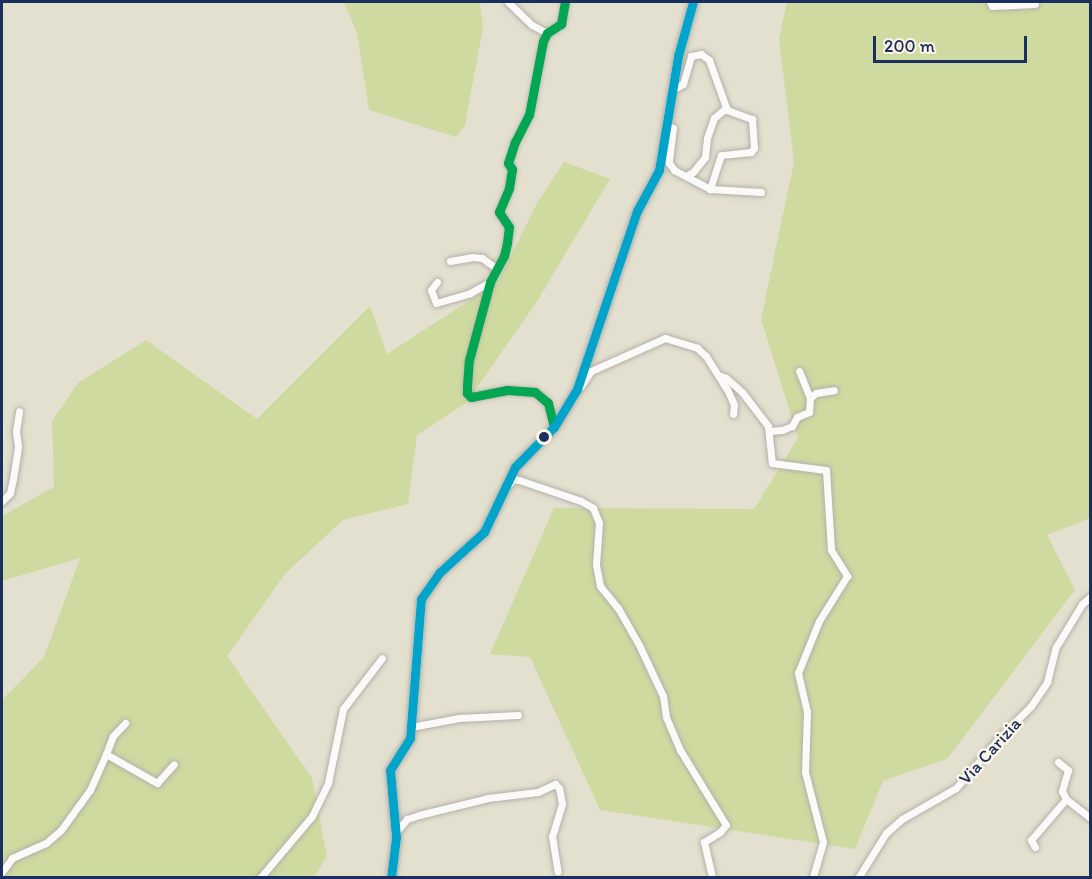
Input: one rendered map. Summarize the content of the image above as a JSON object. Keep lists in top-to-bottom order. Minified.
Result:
{"streets":{"street":["Via Carizia"]},"scale_bar":"200 m"}
